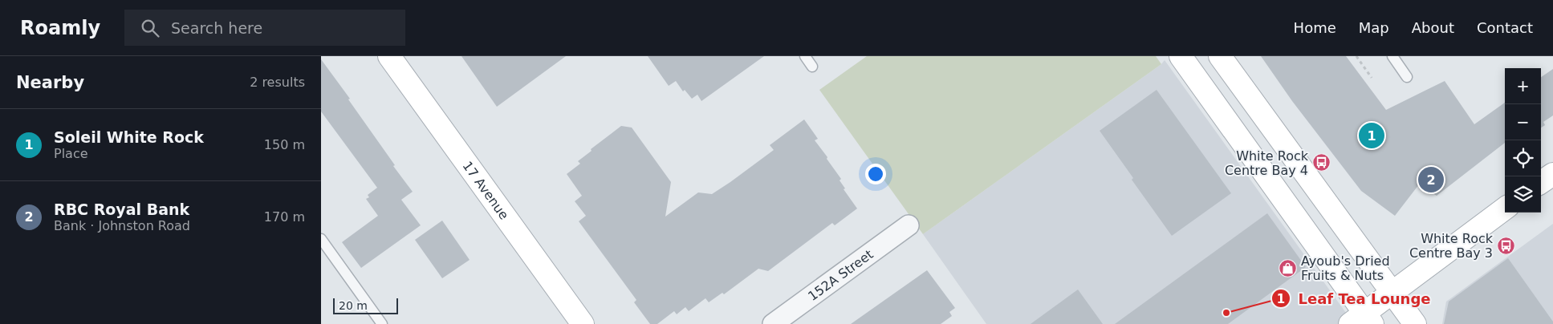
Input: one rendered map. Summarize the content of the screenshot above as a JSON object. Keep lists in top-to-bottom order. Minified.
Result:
{"streets":{"main road":["17 Avenue"],"street":["152A Street"]},"places":{"bus stop":["White Rock Centre Bay 4","White Rock Centre Bay 3"],"shop":["Ayoub's Dried Fruits & Nuts"],"other":["Leaf Tea Lounge"]},"scale_bar":"20 m","page":{"header":"Roamly","search":"Search here","nav":["Home","Map","About","Contact"],"heading":["Nearby","2 results"],"map_buttons":["+","−"],"list":[{"mark":"1","name":"Soleil White Rock","note":"Place","value":"150 m"},{"mark":"2","name":"RBC Royal Bank","note":"Bank · Johnston Road","value":"170 m"}],"pins":["1","2"],"scale":"20 m"}}
